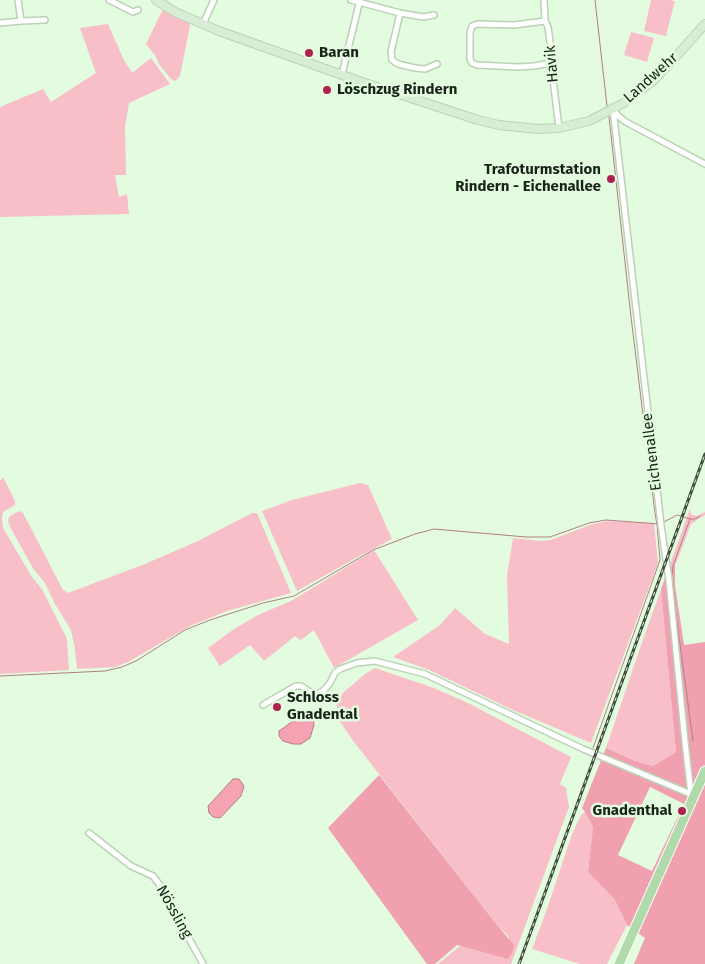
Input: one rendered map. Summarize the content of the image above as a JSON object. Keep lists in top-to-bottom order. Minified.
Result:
{"streets":{"main road":["Landwehr"],"street":["Havik","Eichenallee","Nössling"]},"crossings":[["Havik","Landwehr"],["Landwehr","Eichenallee"]],"places":["Baran","Löschzug Rindern","Trafoturmstation Rindern - Eichenallee","Schloss Gnadental","Gnadenthal"]}
